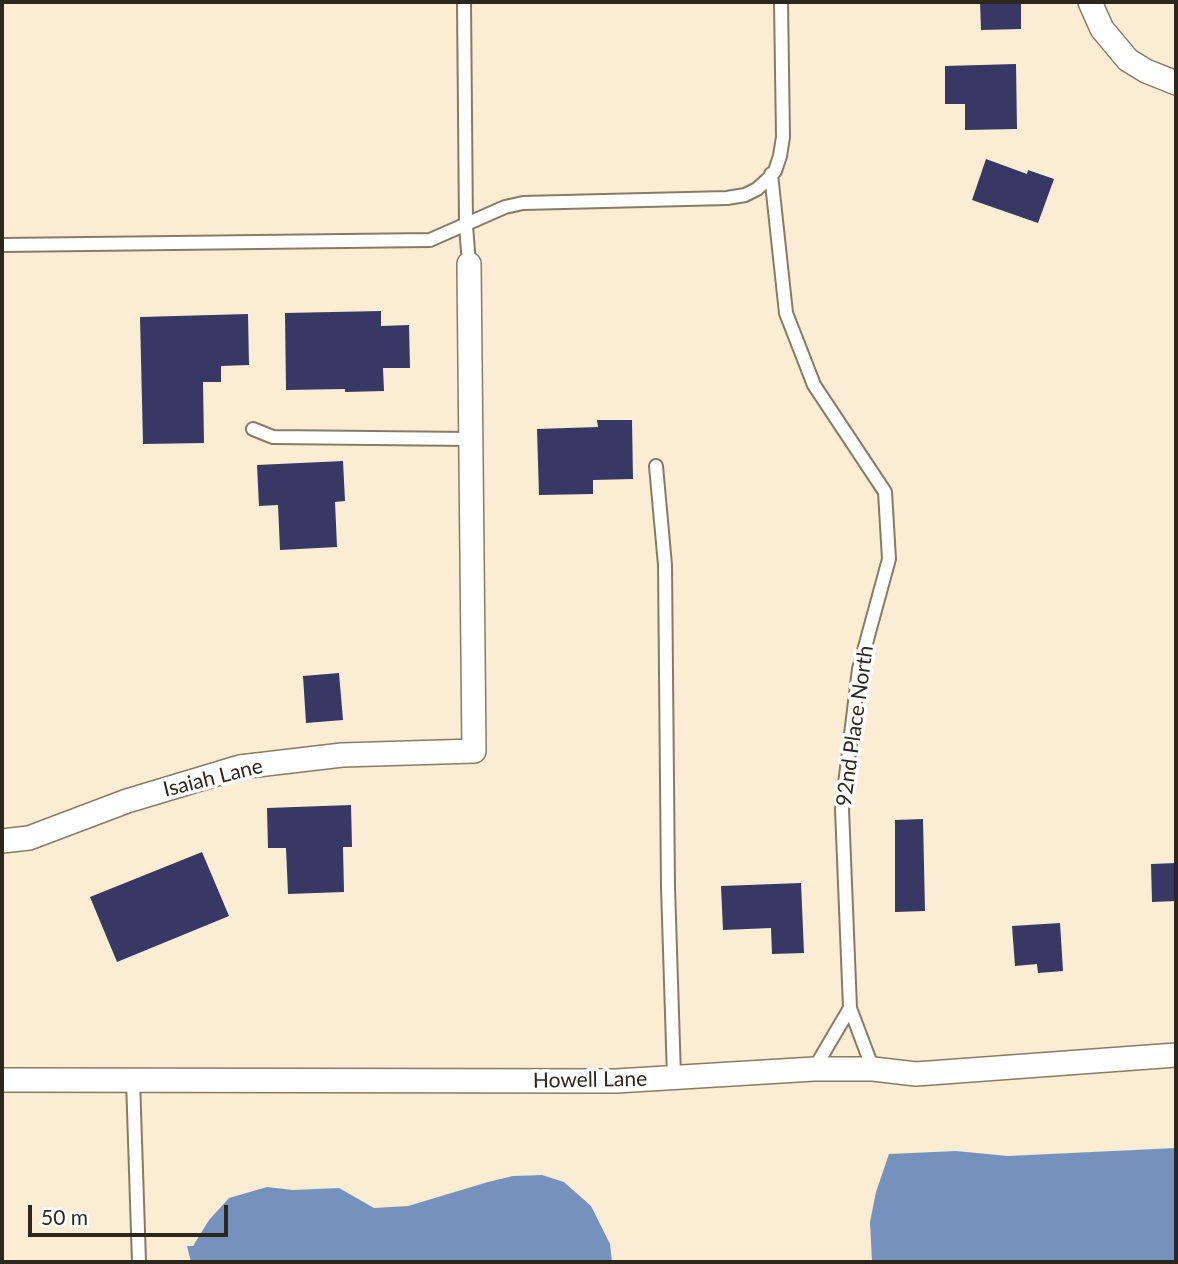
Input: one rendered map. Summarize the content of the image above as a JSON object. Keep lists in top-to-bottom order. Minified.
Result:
{"streets":{"street":["Isaiah Lane","Howell Lane"],"lane":["92nd Place North"]},"crossings":[["92nd Place North","Howell Lane"]],"scale_bar":"50 m"}
